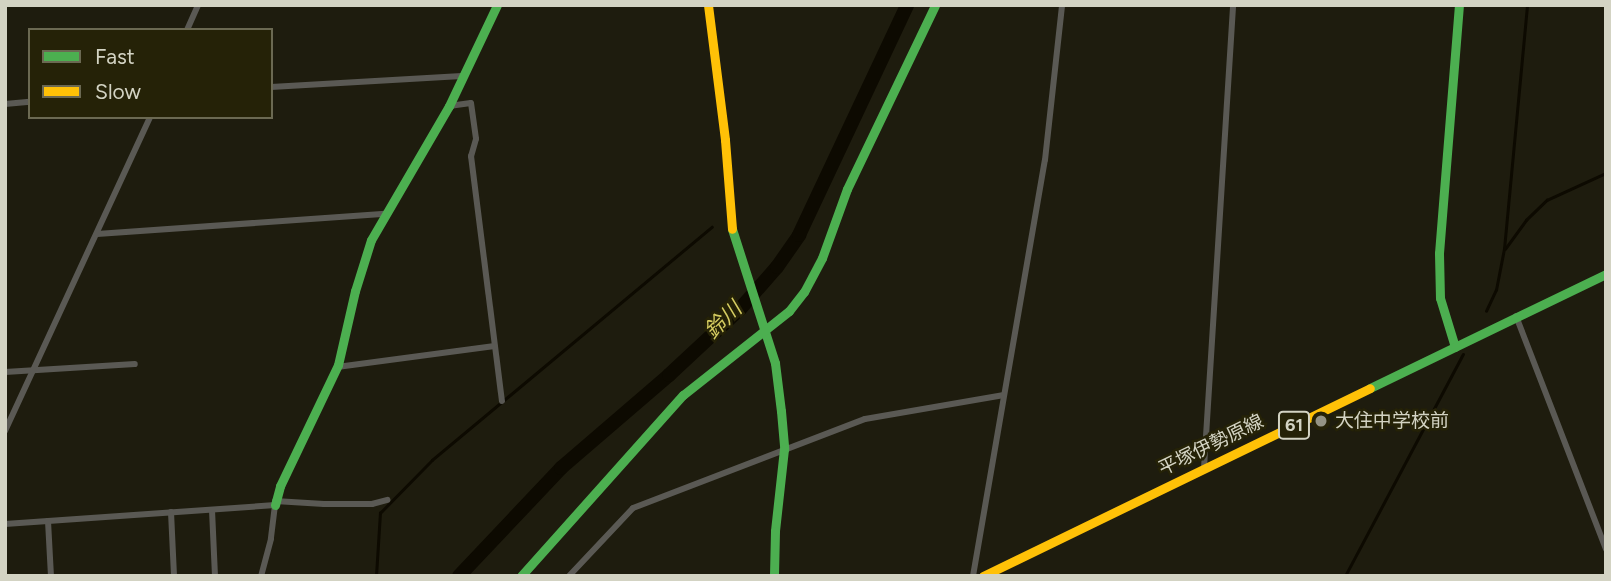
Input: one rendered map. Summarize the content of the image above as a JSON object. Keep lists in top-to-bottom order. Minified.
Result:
{"streets":{"street":["61","平塚伊勢原線"]},"water":["鈴川"],"places":["大住中学校前"],"legend":["Fast","Slow"]}
